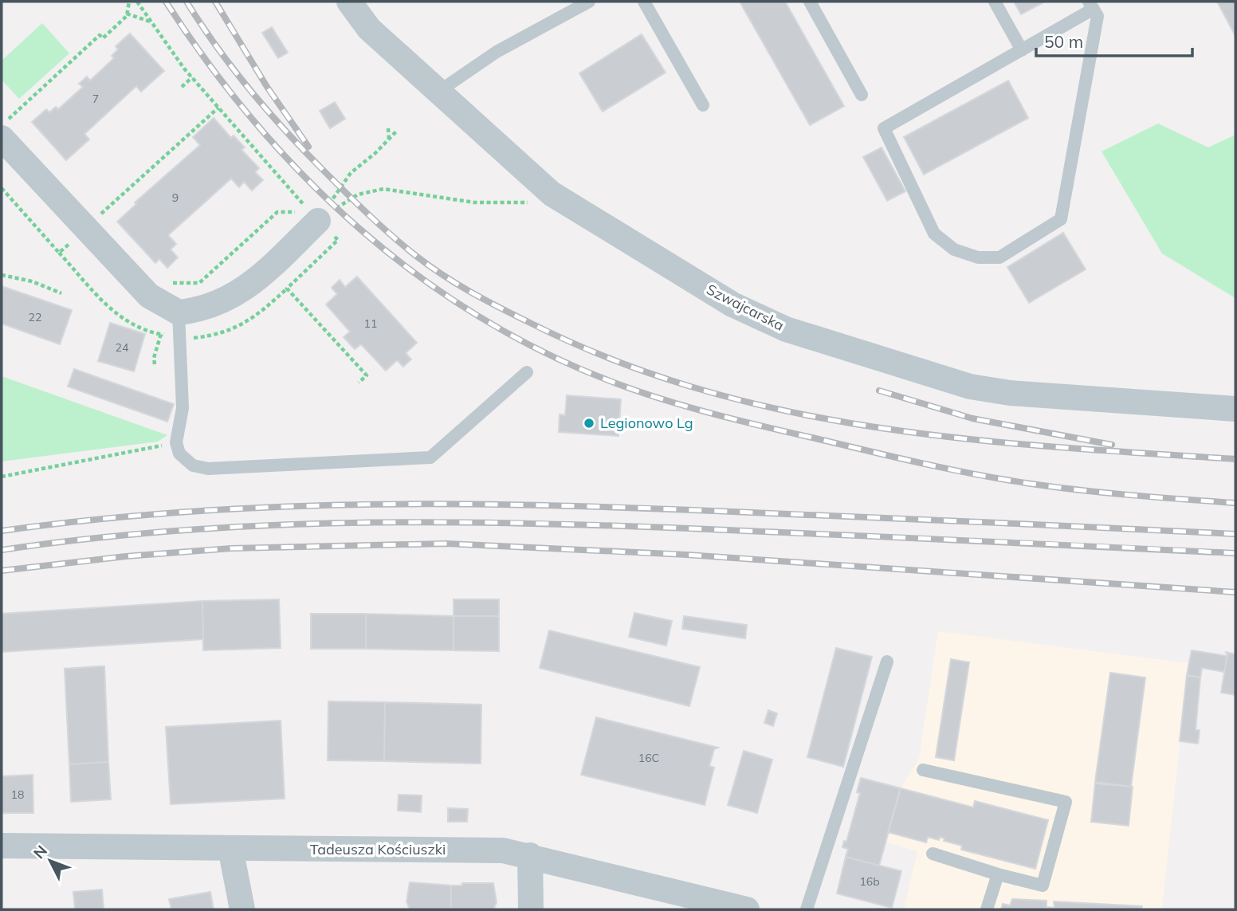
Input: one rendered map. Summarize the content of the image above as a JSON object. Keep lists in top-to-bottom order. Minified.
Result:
{"streets":{"street":["Szwajcarska","Tadeusza Kościuszki"]},"places":["Legionowo Lg"],"house_numbers":["7","9","22","11","24","16C","18","16b"],"scale_bar":"50 m","north":"top left"}
